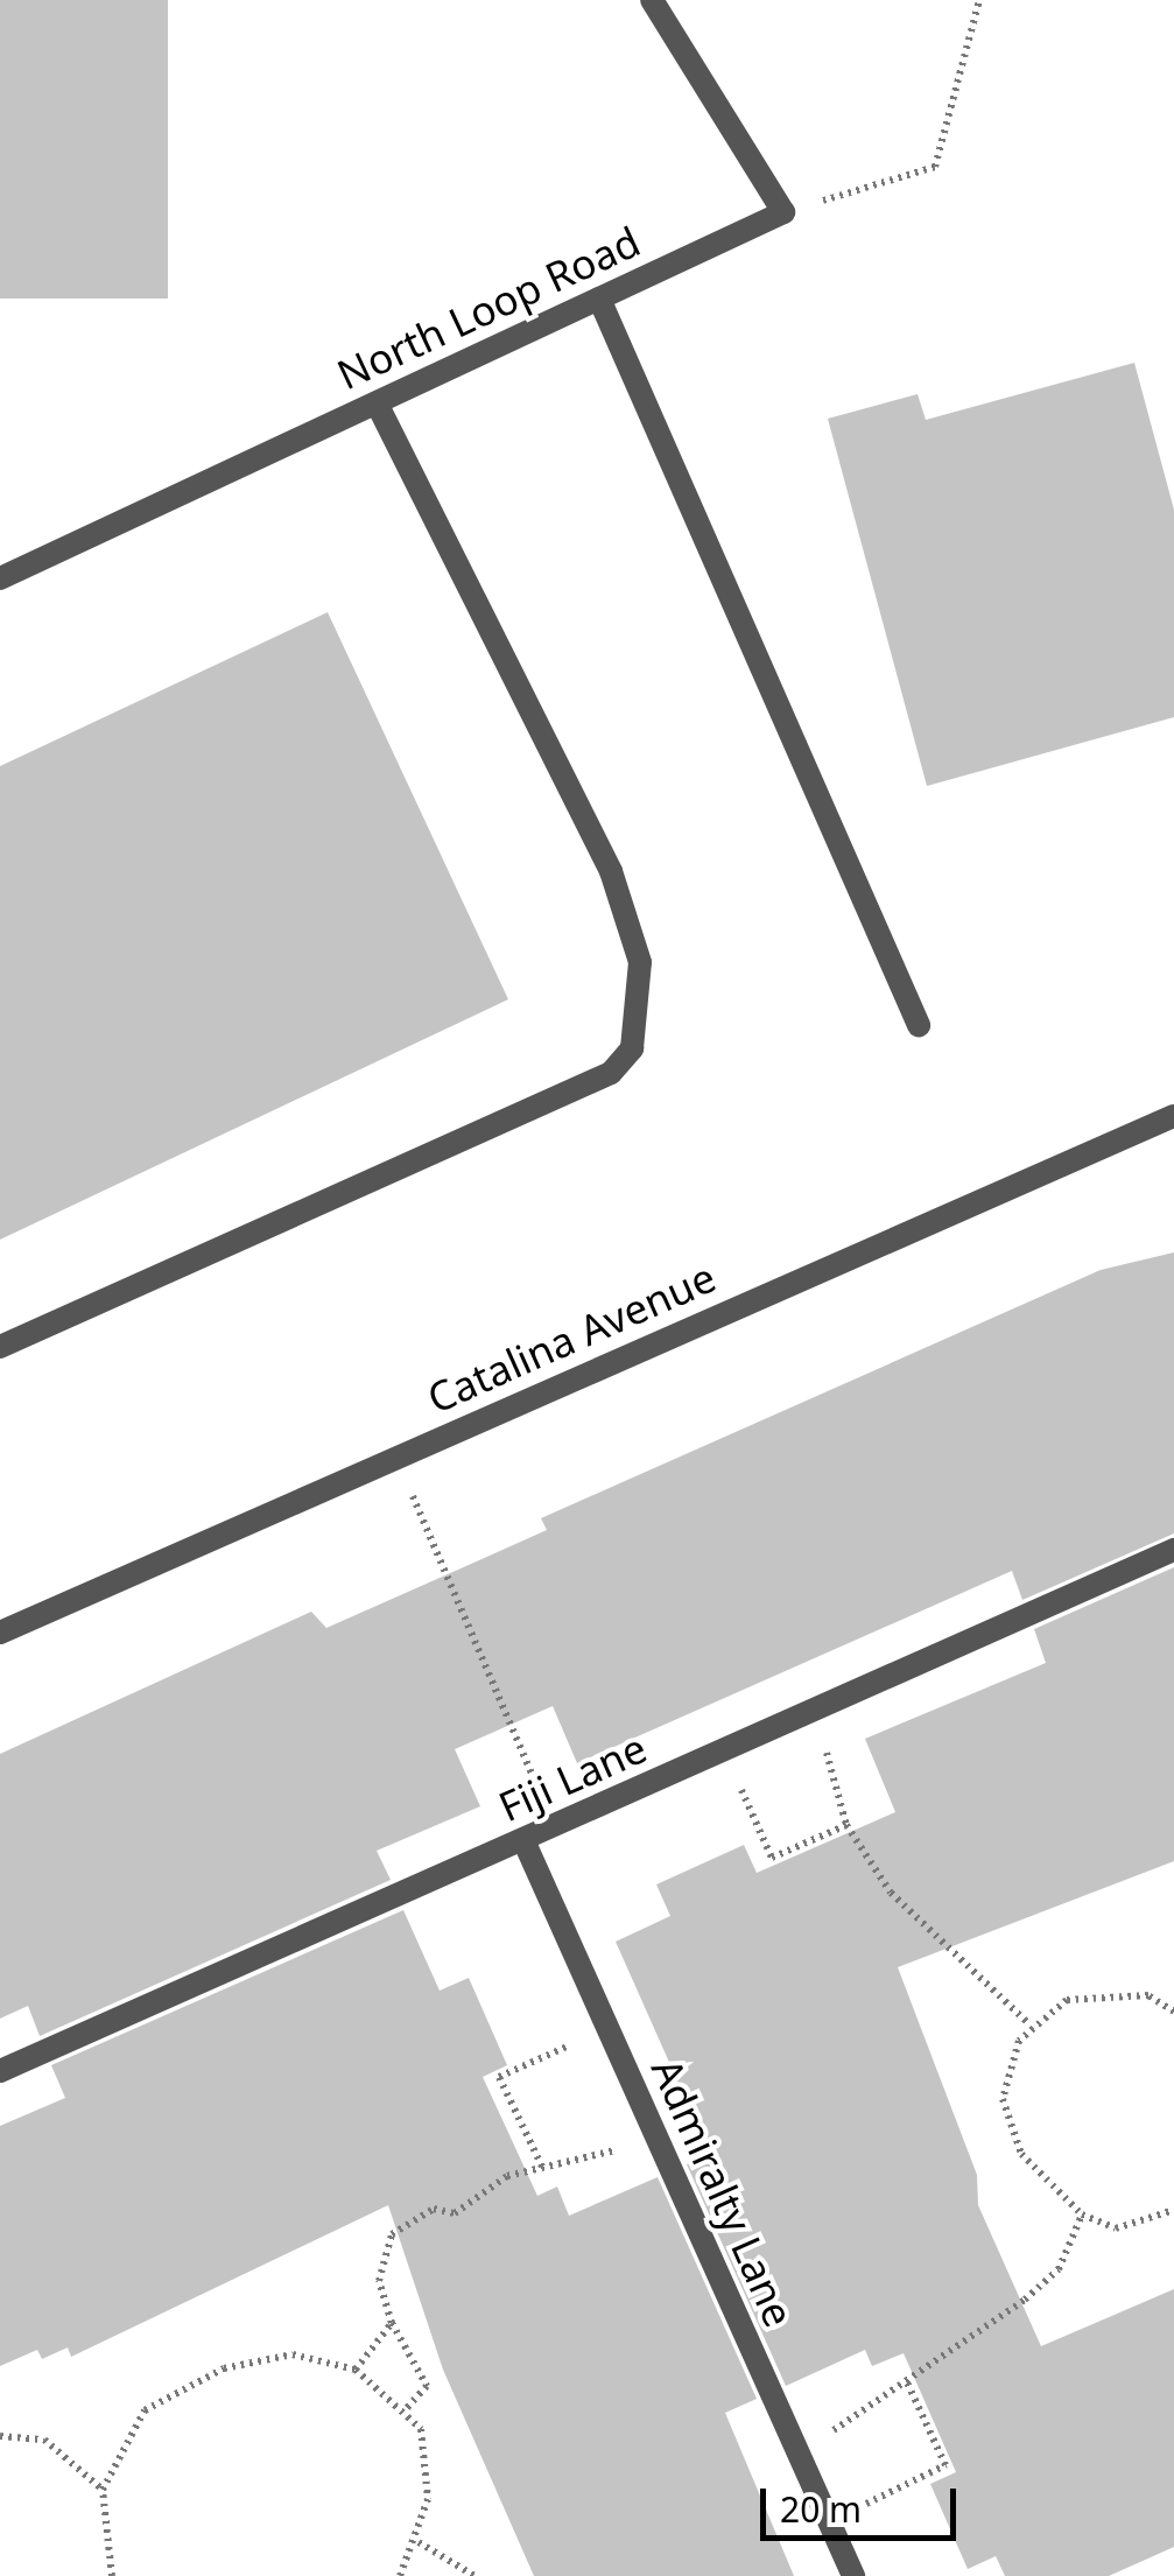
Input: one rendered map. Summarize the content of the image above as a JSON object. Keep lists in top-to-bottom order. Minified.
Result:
{"streets":{"street":["North Loop Road","Catalina Avenue","Fiji Lane","Admiralty Lane"]},"crossings":[["Fiji Lane","Admiralty Lane"]],"scale_bar":"20 m"}
